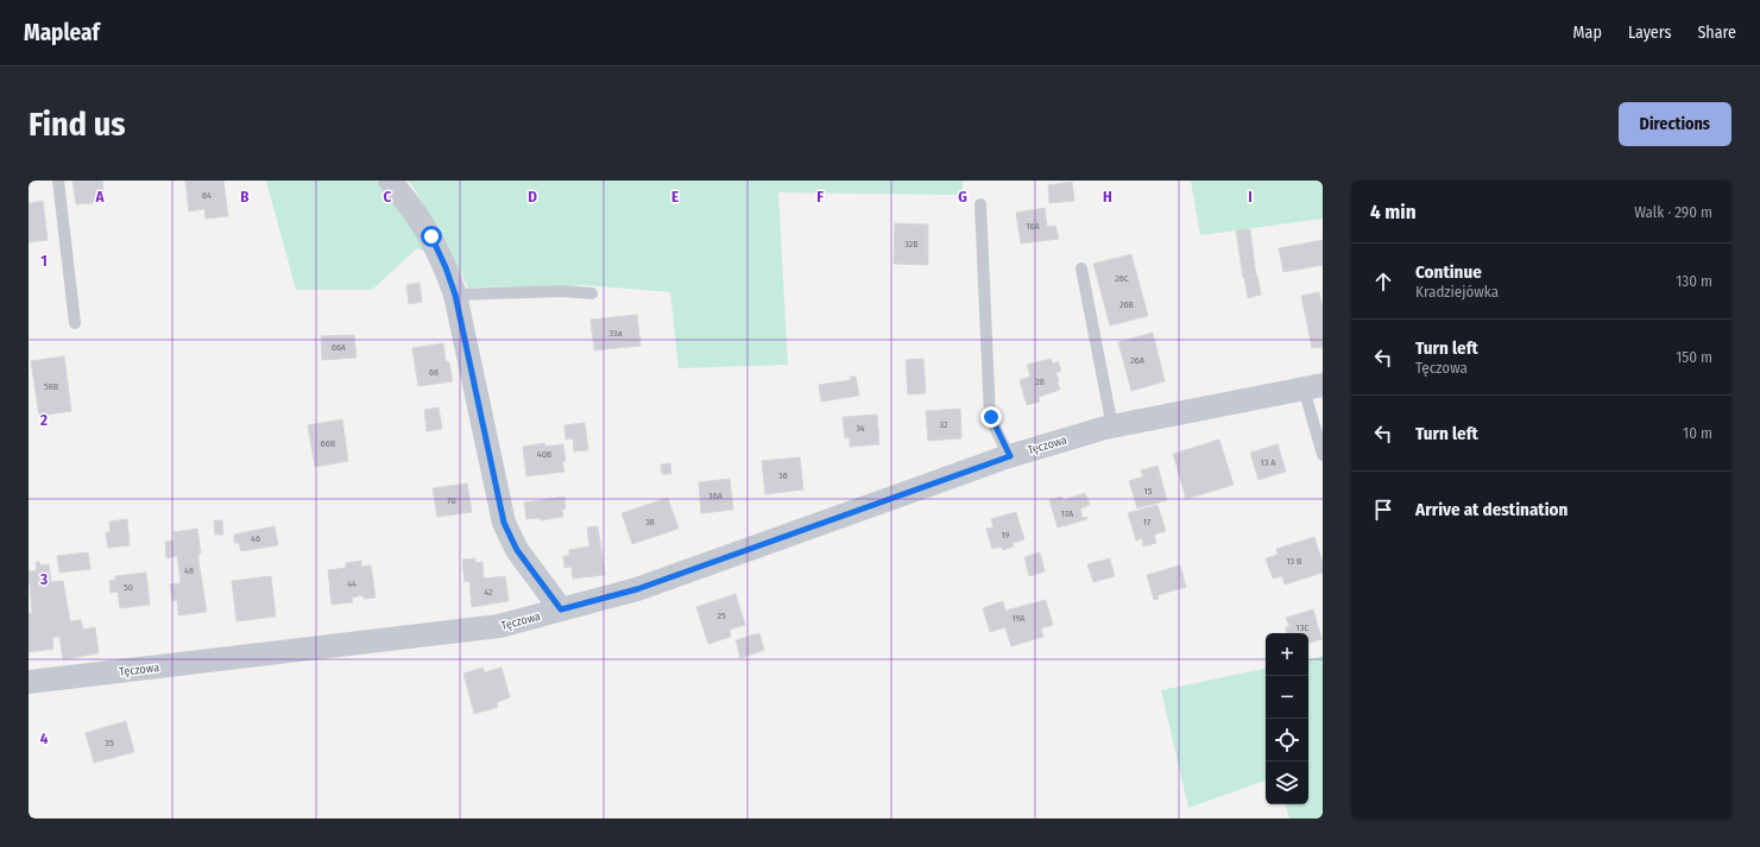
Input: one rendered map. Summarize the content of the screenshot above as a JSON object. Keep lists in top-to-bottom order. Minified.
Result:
{"streets":{"street":["Tęczowa"]},"house_numbers":["64","16A","32B","26C","26B","33a","66A","26A","68","28","58B","32","34","66B","40B","13 A","36","15","36A","70","17A","38","17","19","46","13 B","48","44","50","42","25","19A","13C","35"],"page":{"header":"Mapleaf","nav":["Map","Layers","Share"],"buttons":"Directions","title":"Find us","heading":["4 min","Walk · 290 m"],"list":[["Continue","Kradziejówka","130 m"],["Turn left","Tęczowa","150 m"],["Turn left","10 m"],"Arrive at destination"],"map_buttons":["+","−"]},"grid":{"columns":["A","B","C","D","E","F","G","H","I"],"rows":["1","2","3","4"]}}
